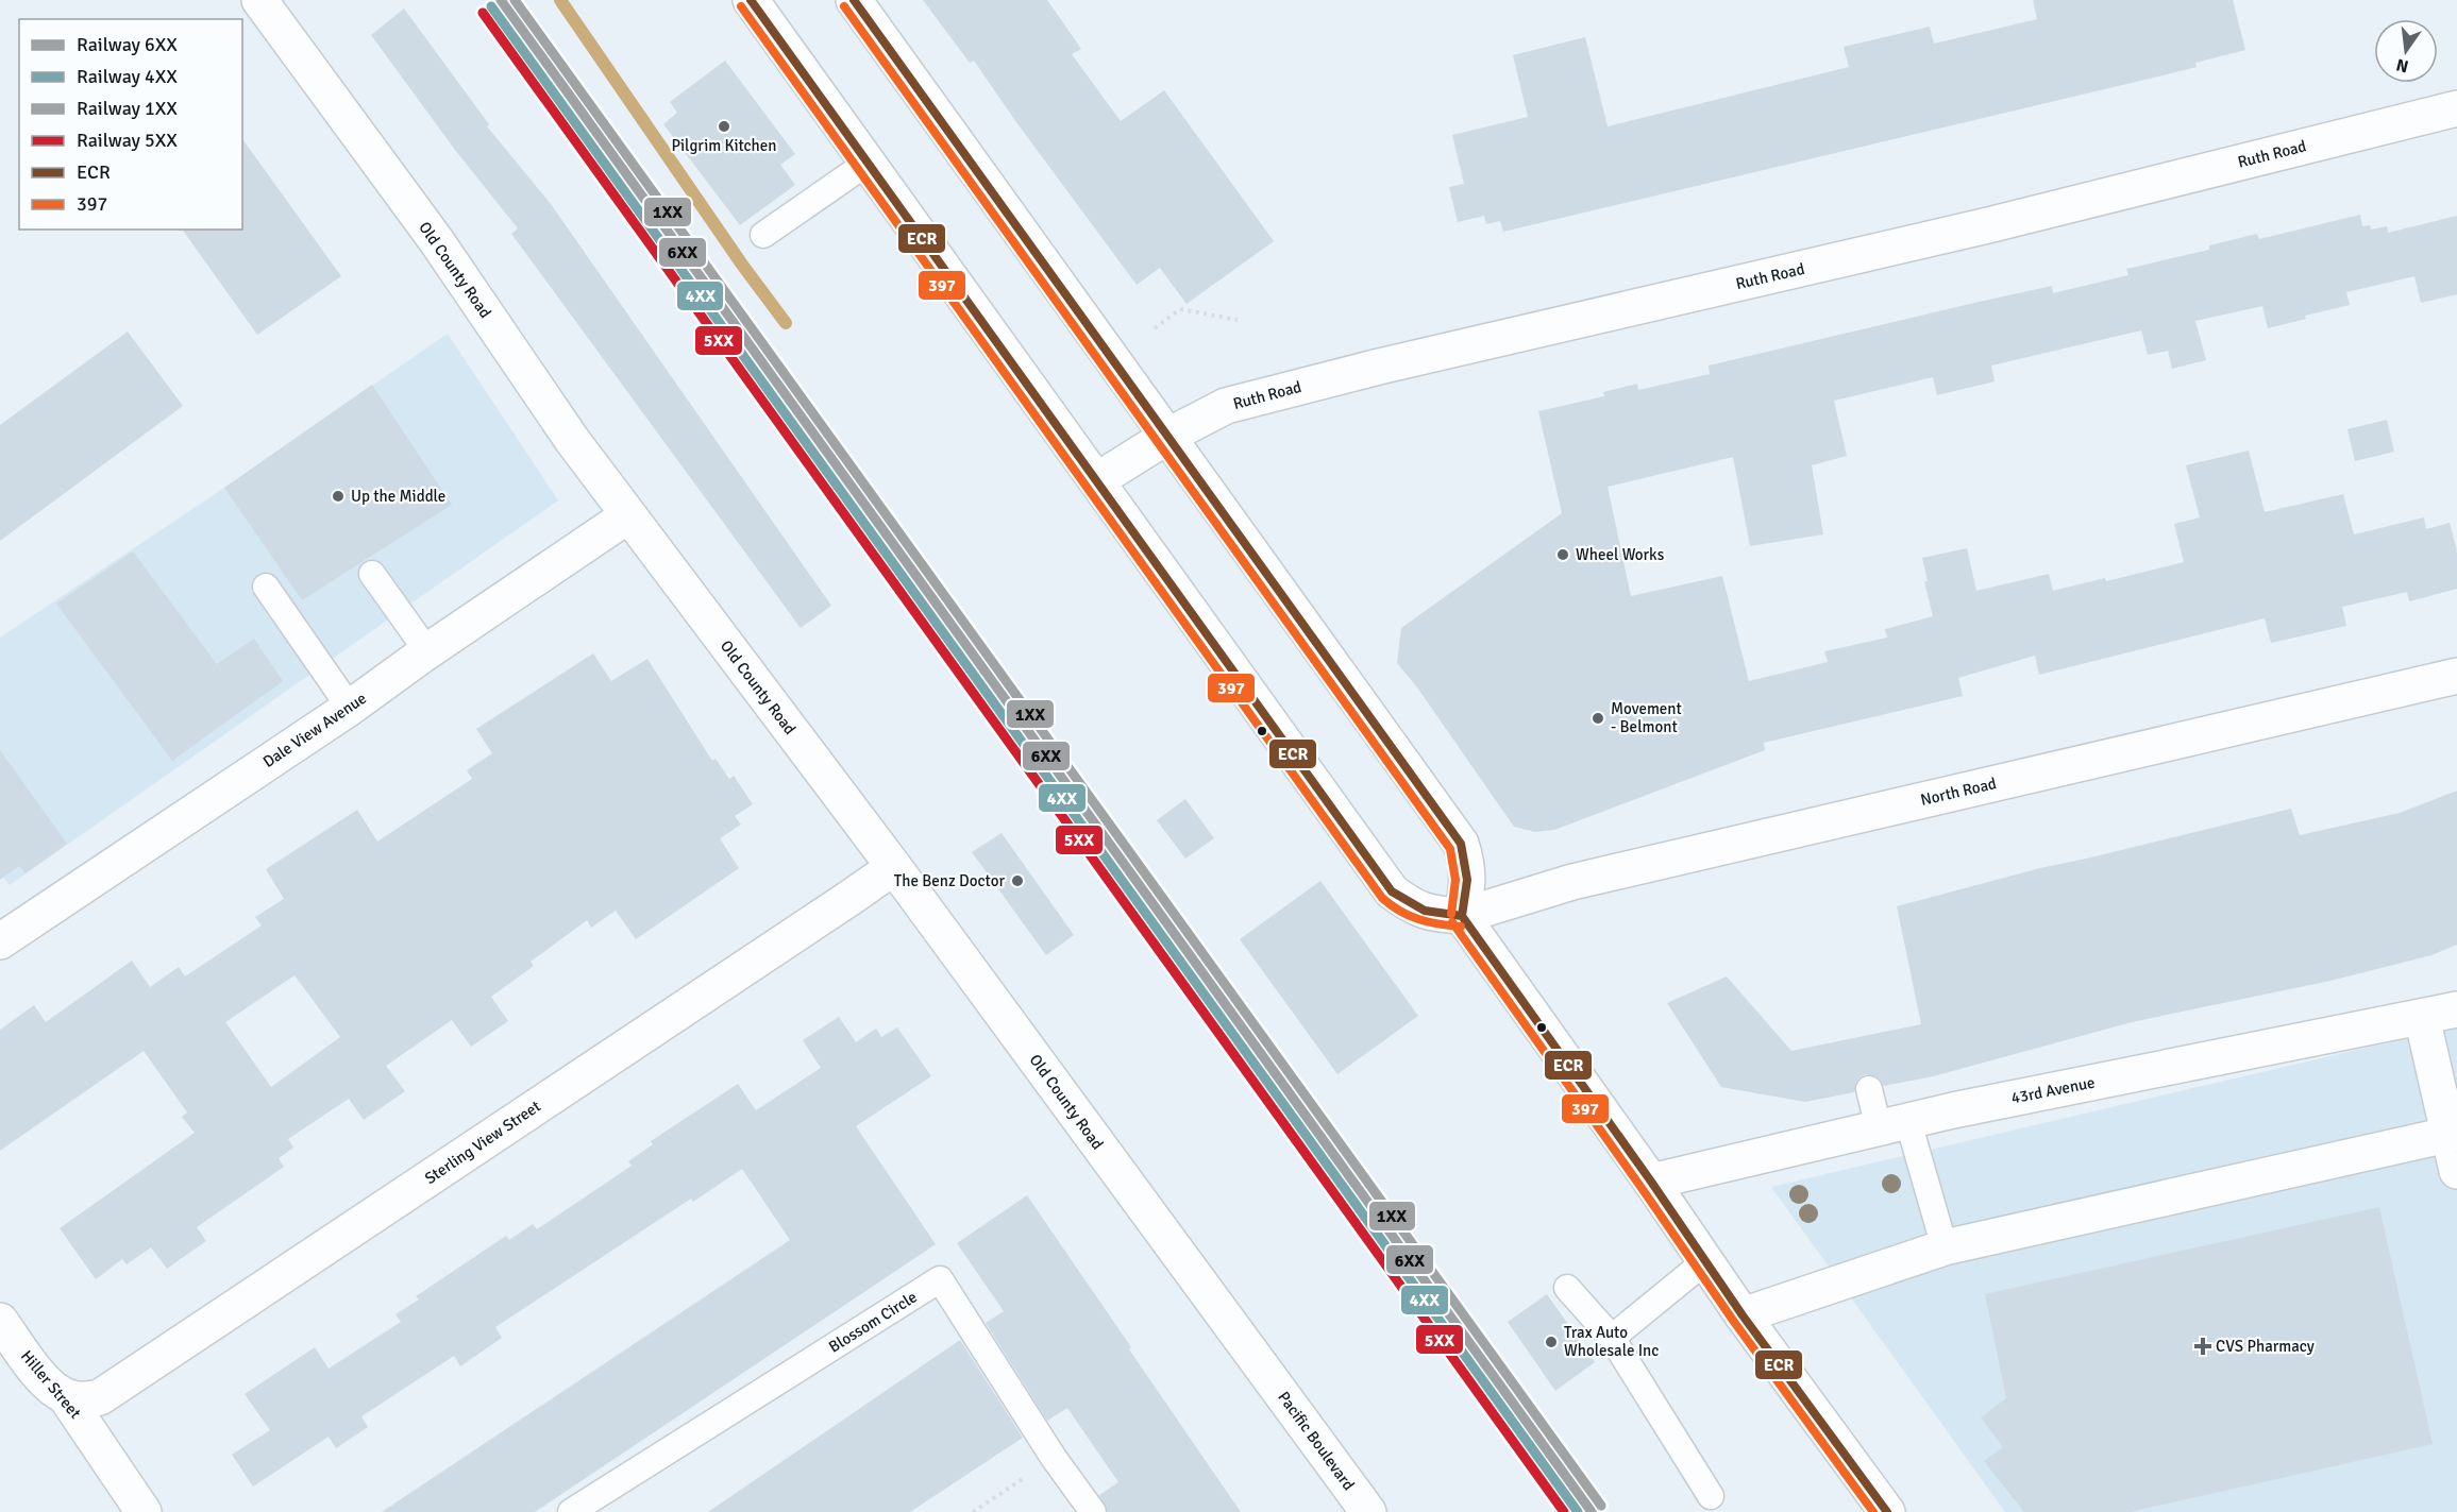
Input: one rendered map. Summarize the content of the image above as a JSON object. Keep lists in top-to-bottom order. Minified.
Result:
{"streets":{"street":["Ruth Road","Old County Road","Dale View Avenue","North Road","43rd Avenue","Sterling View Street","Hiller Street","Pacific Boulevard"],"lane":["Blossom Circle"]},"crossings":[["Old County Road","Dale View Avenue"],["Old County Road","Sterling View Street"],["Old County Road","Pacific Boulevard"],["Sterling View Street","Hiller Street"]],"places":{"other":["Pilgrim Kitchen","Up the Middle","Wheel Works","Movement - Belmont","The Benz Doctor","Trax Auto Wholesale Inc"],"health":["CVS Pharmacy"]},"lines":["rail line 6XX","rail line 1XX","transit line ECR","rail line 4XX","transit line 397","rail line 5XX"],"legend":["Railway 6XX","Railway 4XX","Railway 1XX","Railway 5XX","ECR","397"],"north":"bottom"}
